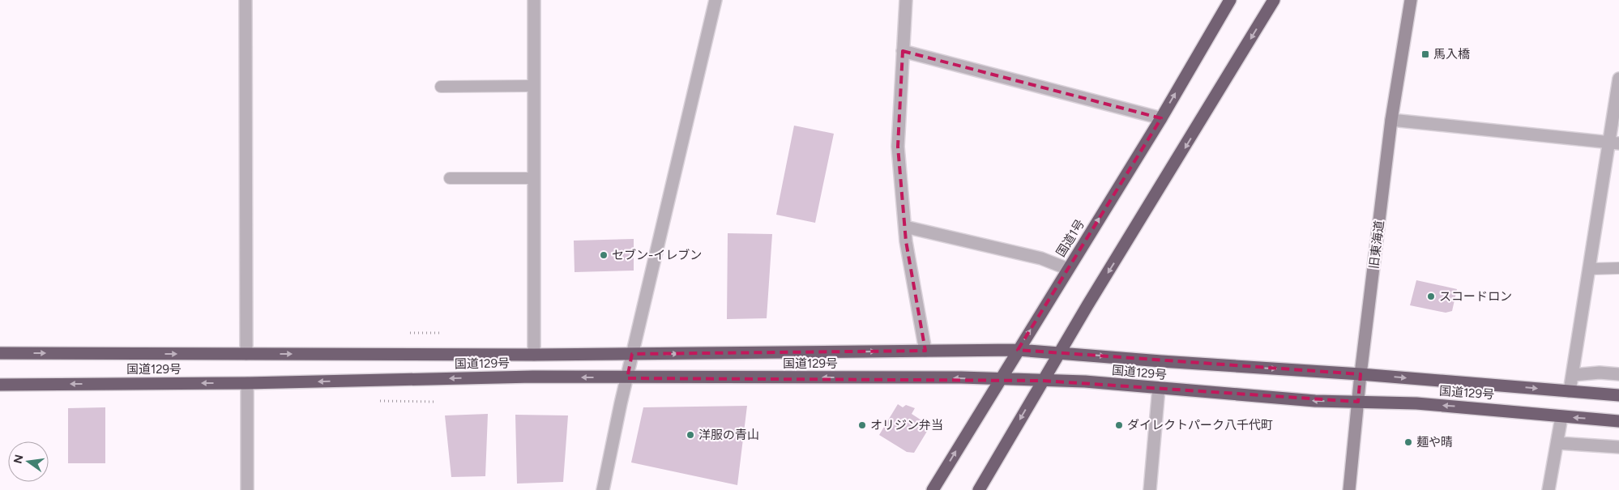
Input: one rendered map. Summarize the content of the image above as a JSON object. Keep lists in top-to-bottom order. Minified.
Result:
{"streets":{"highway":["国道1号","国道129号"],"street":["旧東海道"]},"crossings":[["国道1号","国道129号"],["旧東海道","国道129号"]],"places":{"transit":["馬入橋"],"other":["セブン-イレブン","スコードロン","オリジン弁当","ダイレクトパーク八千代町","洋服の青山","麺や晴"]},"north":"left"}
